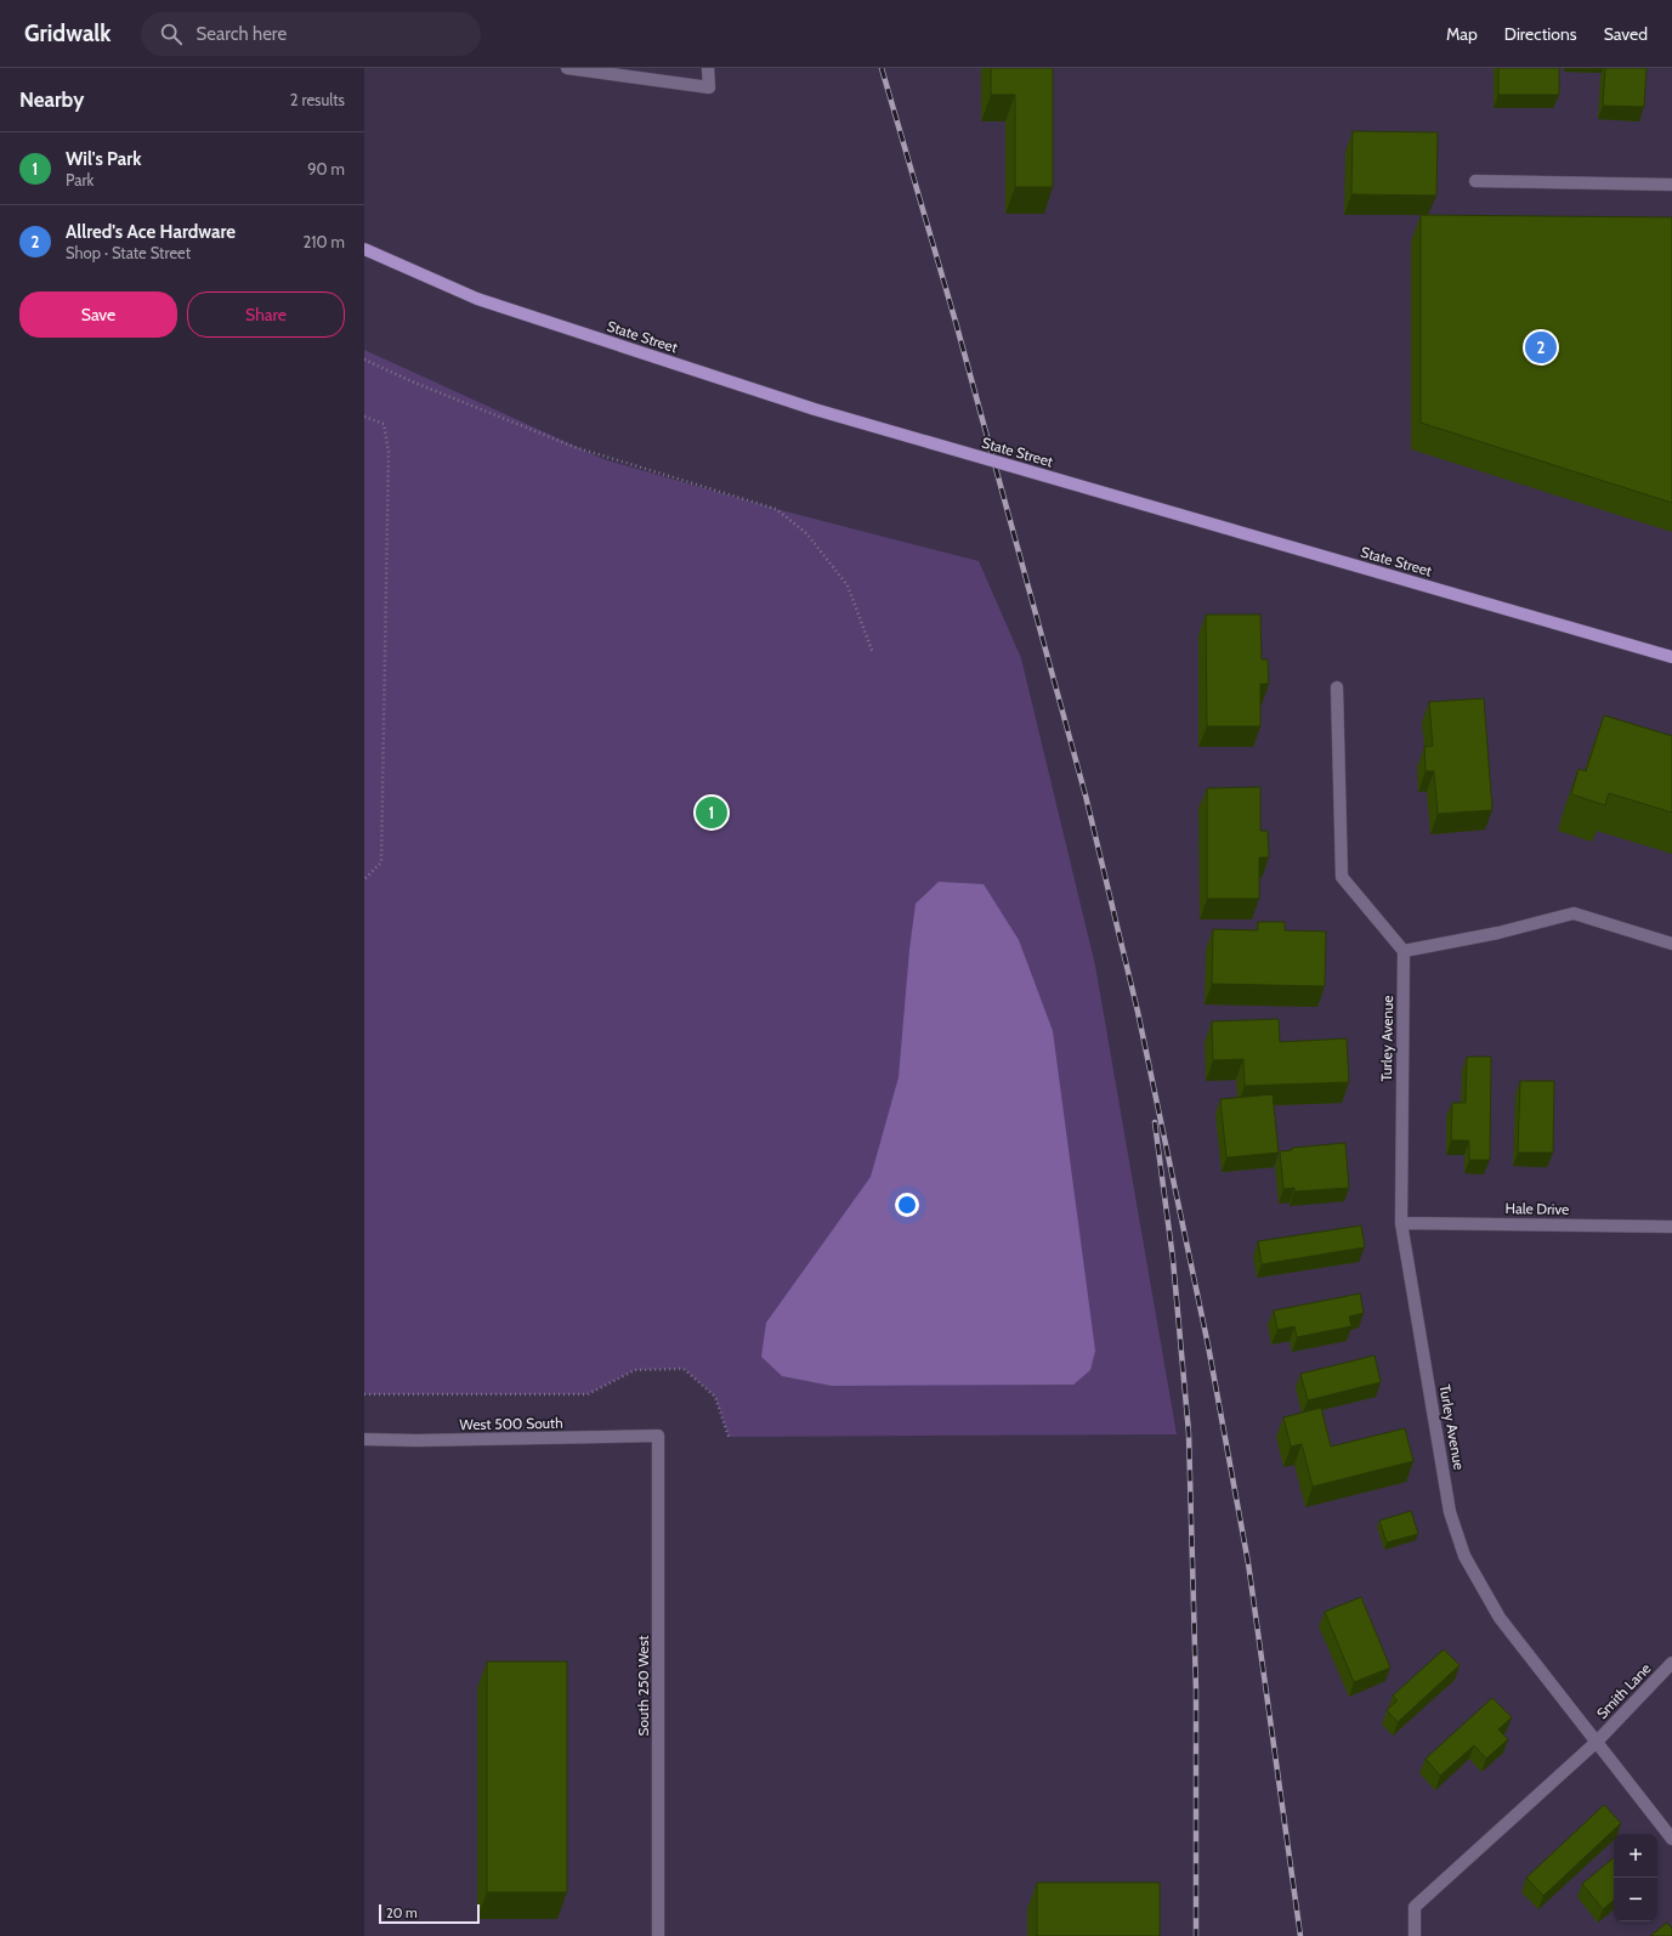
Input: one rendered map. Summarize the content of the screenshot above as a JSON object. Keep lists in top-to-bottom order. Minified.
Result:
{"streets":{"main road":["State Street"],"street":["Turley Avenue","Hale Drive","West 500 South","South 250 West","Smith Lane"]},"crossings":[["Turley Avenue","Hale Drive"],["Turley Avenue","Smith Lane"],["West 500 South","South 250 West"]],"scale_bar":"20 m","page":{"header":"Gridwalk","search":"Search here","nav":["Map","Directions","Saved"],"heading":["Nearby","2 results"],"list":[{"mark":"1","name":"Wil's Park","note":"Park","value":"90 m"},{"mark":"2","name":"Allred's Ace Hardware","note":"Shop · State Street","value":"210 m"}],"buttons":["Save","Share"],"pins":["2","1"],"map_buttons":["+","−"],"scale":"20 m"}}
